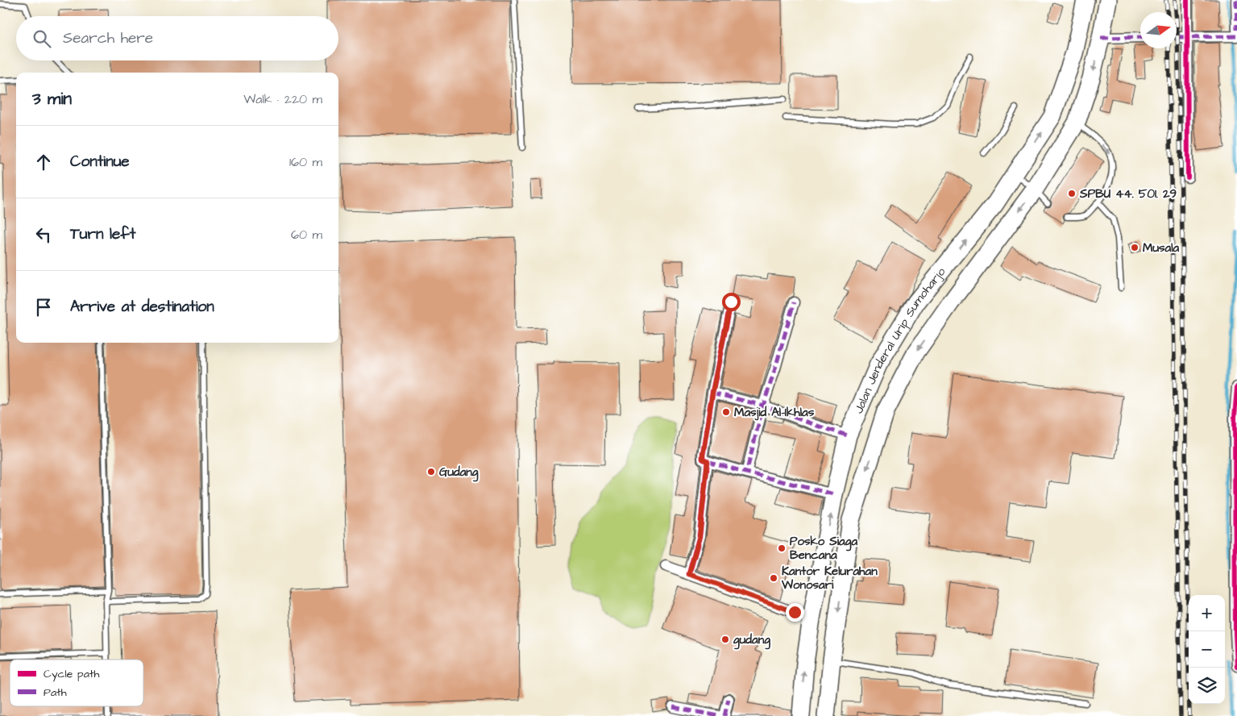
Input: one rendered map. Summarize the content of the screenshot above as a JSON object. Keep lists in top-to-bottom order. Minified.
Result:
{"streets":{"highway":["Jalan Jenderal Urip Sumoharjo"]},"places":["SPBU 44. 501. 29","Musala","Masjid Al-Ikhlas","Gudang","Posko Siaga Bencana","Kantor Kelurahan Wonosari","gudang"],"legend":["Cycle path","Path"],"north":"right","page":{"search":"Search here","heading":["3 min","Walk · 220 m"],"list":[["Continue","160 m"],["Turn left","60 m"],"Arrive at destination"],"map_buttons":["+","−"]}}
